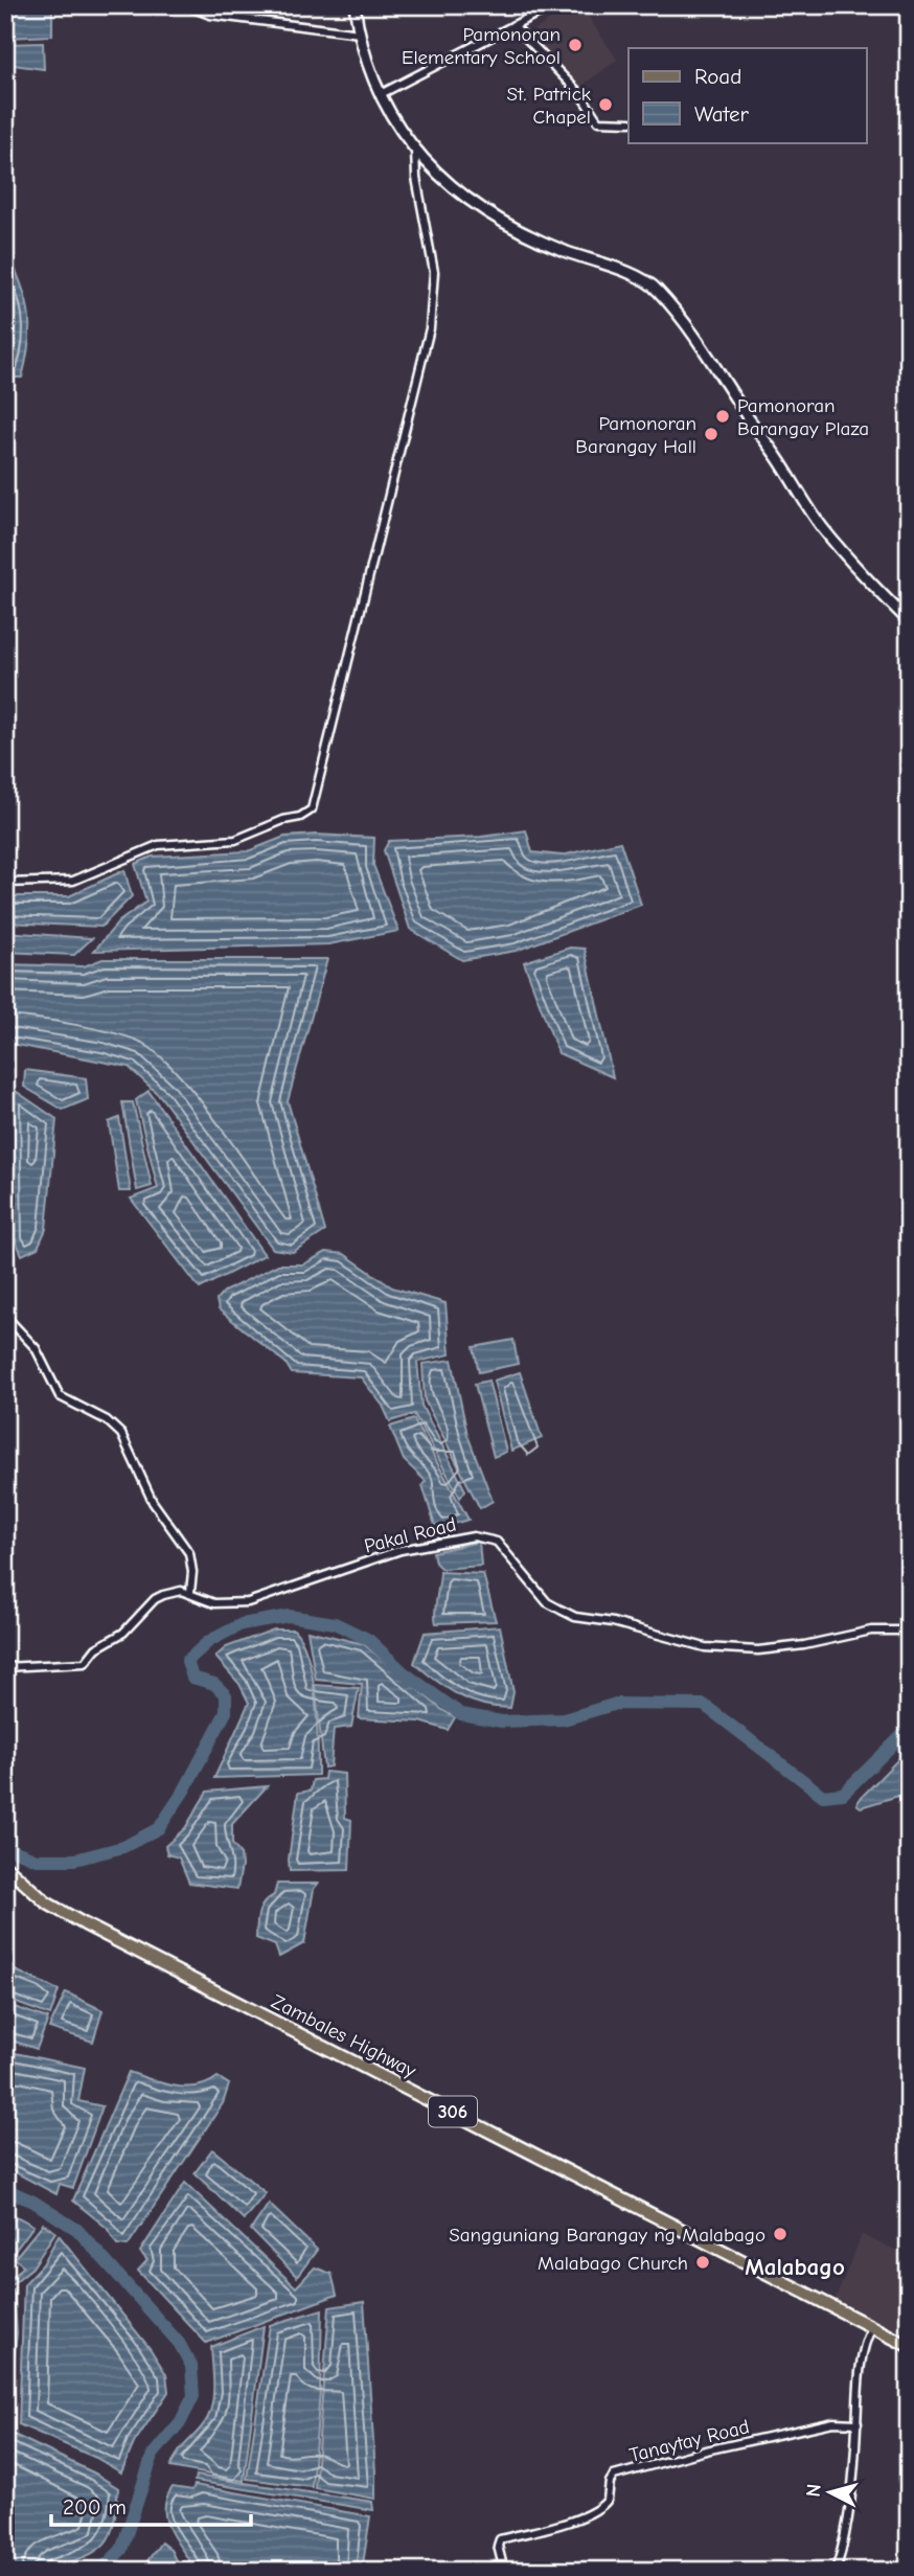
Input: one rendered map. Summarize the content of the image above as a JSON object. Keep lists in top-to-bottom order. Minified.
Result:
{"streets":{"main road":["Zambales Highway","306"],"street":["Pakal Road","Tanaytay Road"]},"districts":["Malabago"],"places":["Pamonoran Elementary School","St. Patrick Chapel","Pamonoran Barangay Plaza","Pamonoran Barangay Hall","Sangguniang Barangay ng Malabago","Malabago Church"],"legend":["Road","Water"],"scale_bar":"200 m","north":"left"}
